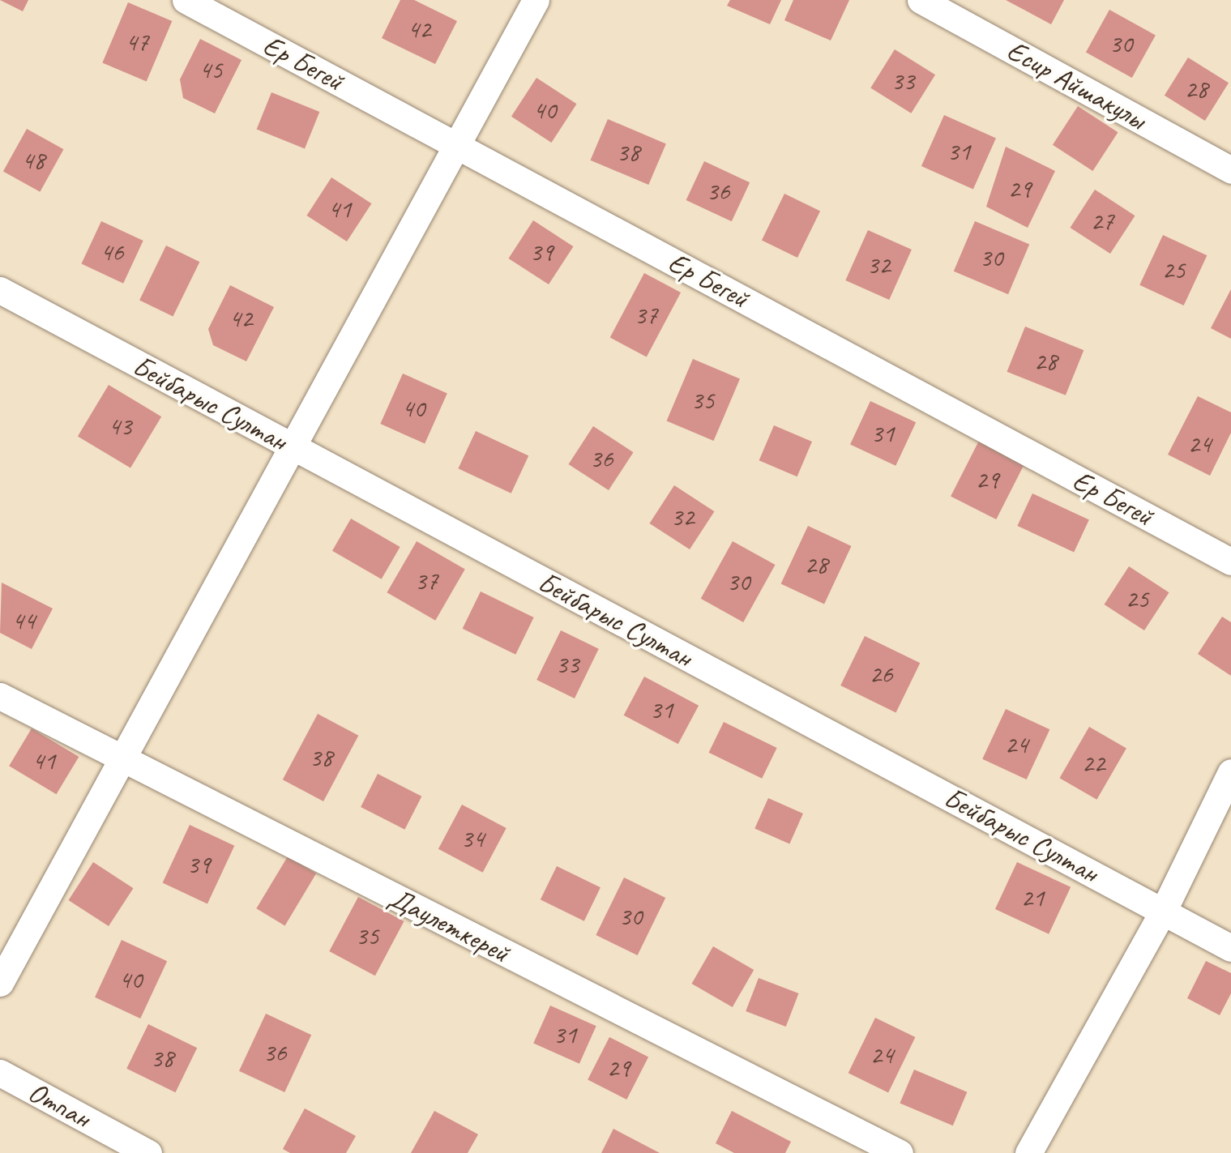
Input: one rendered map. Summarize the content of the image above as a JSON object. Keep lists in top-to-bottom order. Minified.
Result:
{"streets":{"street":["Ер Бегей","Есир Айшакулы","Бейбарыс Султан","Даулеткерей","Отпан"]},"house_numbers":["42","47","30","45","33","28","40","31","38","48","29","36","41","27","46","39","30","32","25","37","42","28","35","40","43","31","24","36","29","32","28","37","30","25","44","33","26","31","24","38","41","22","34","39","21","30","35","40","31","36","24","38","29"]}
